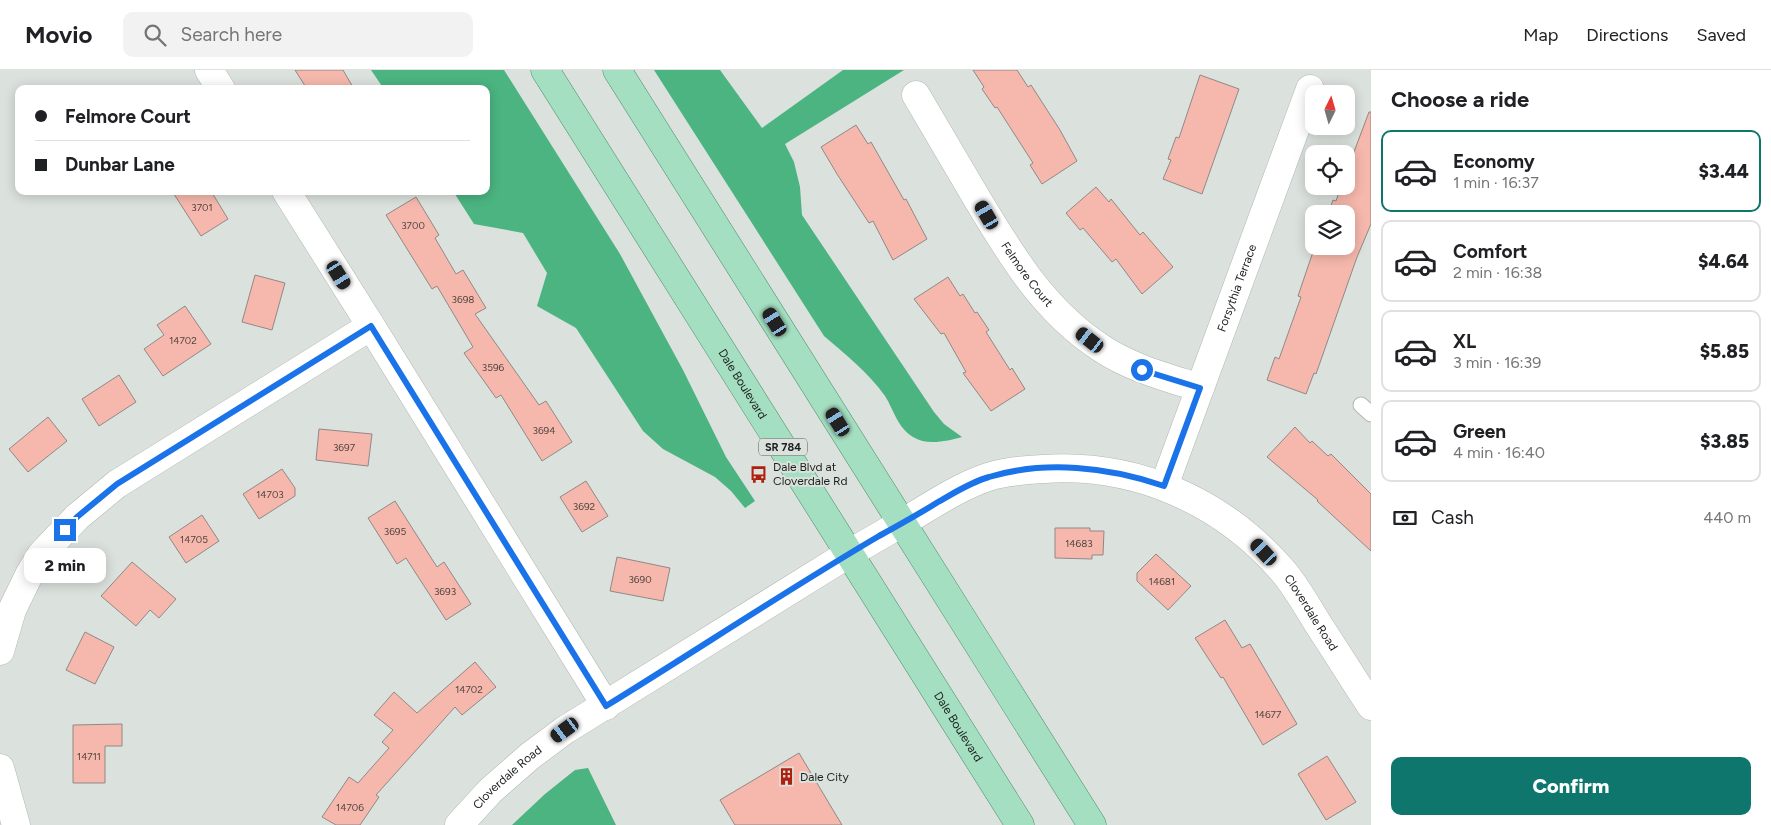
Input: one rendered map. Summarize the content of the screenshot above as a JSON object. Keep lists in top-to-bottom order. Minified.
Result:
{"streets":{"main road":["Dale Boulevard","SR 784"],"street":["Felmore Court","Forsythia Terrace","Cloverdale Road"]},"crossings":[["Felmore Court","Forsythia Terrace"],["Forsythia Terrace","Cloverdale Road"],["Dale Boulevard","Cloverdale Road"]],"places":{"bus stop":["Dale Blvd at Cloverdale Rd"],"building":["Dale City"]},"house_numbers":["3701","3700","3698","14702","3596","3694","3697","14703","3692","3695","14705","14683","3690","14681","3693","14702","14677","14711","14706"],"north":"top","page":{"header":"Movio","search":"Search here","nav":["Map","Directions","Saved"],"heading":"Choose a ride","banner":["Felmore Court","Dunbar Lane"],"list":[{"name":"Economy","note":"1 min · 16:37","value":"$3.44"},{"name":"Comfort","note":"2 min · 16:38","value":"$4.64"},{"name":"XL","note":"3 min · 16:39","value":"$5.85"},{"name":"Green","note":"4 min · 16:40","value":"$3.85"}],"pay":["Cash","440 m"],"bubble":"2 min","buttons":"Confirm"}}
